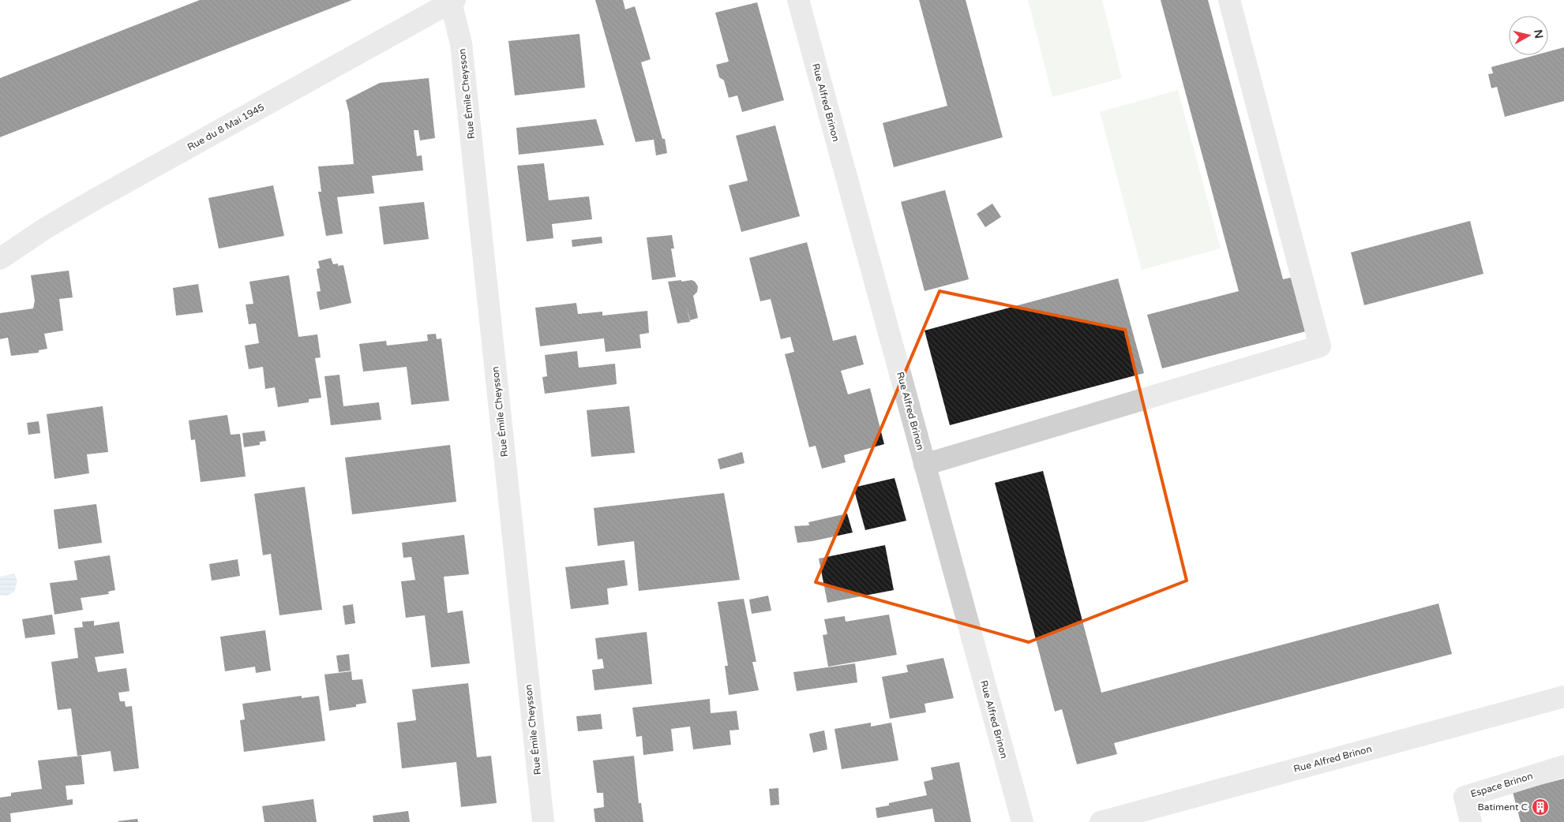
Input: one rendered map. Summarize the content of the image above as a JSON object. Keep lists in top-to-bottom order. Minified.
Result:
{"streets":{"street":["Rue Émile Cheysson","Rue Alfred Brinon","Rue du 8 Mai 1945","Espace Brinon"]},"crossings":[["Rue Émile Cheysson","Rue du 8 Mai 1945"]],"places":{"building":["Batiment C"]},"north":"right"}
